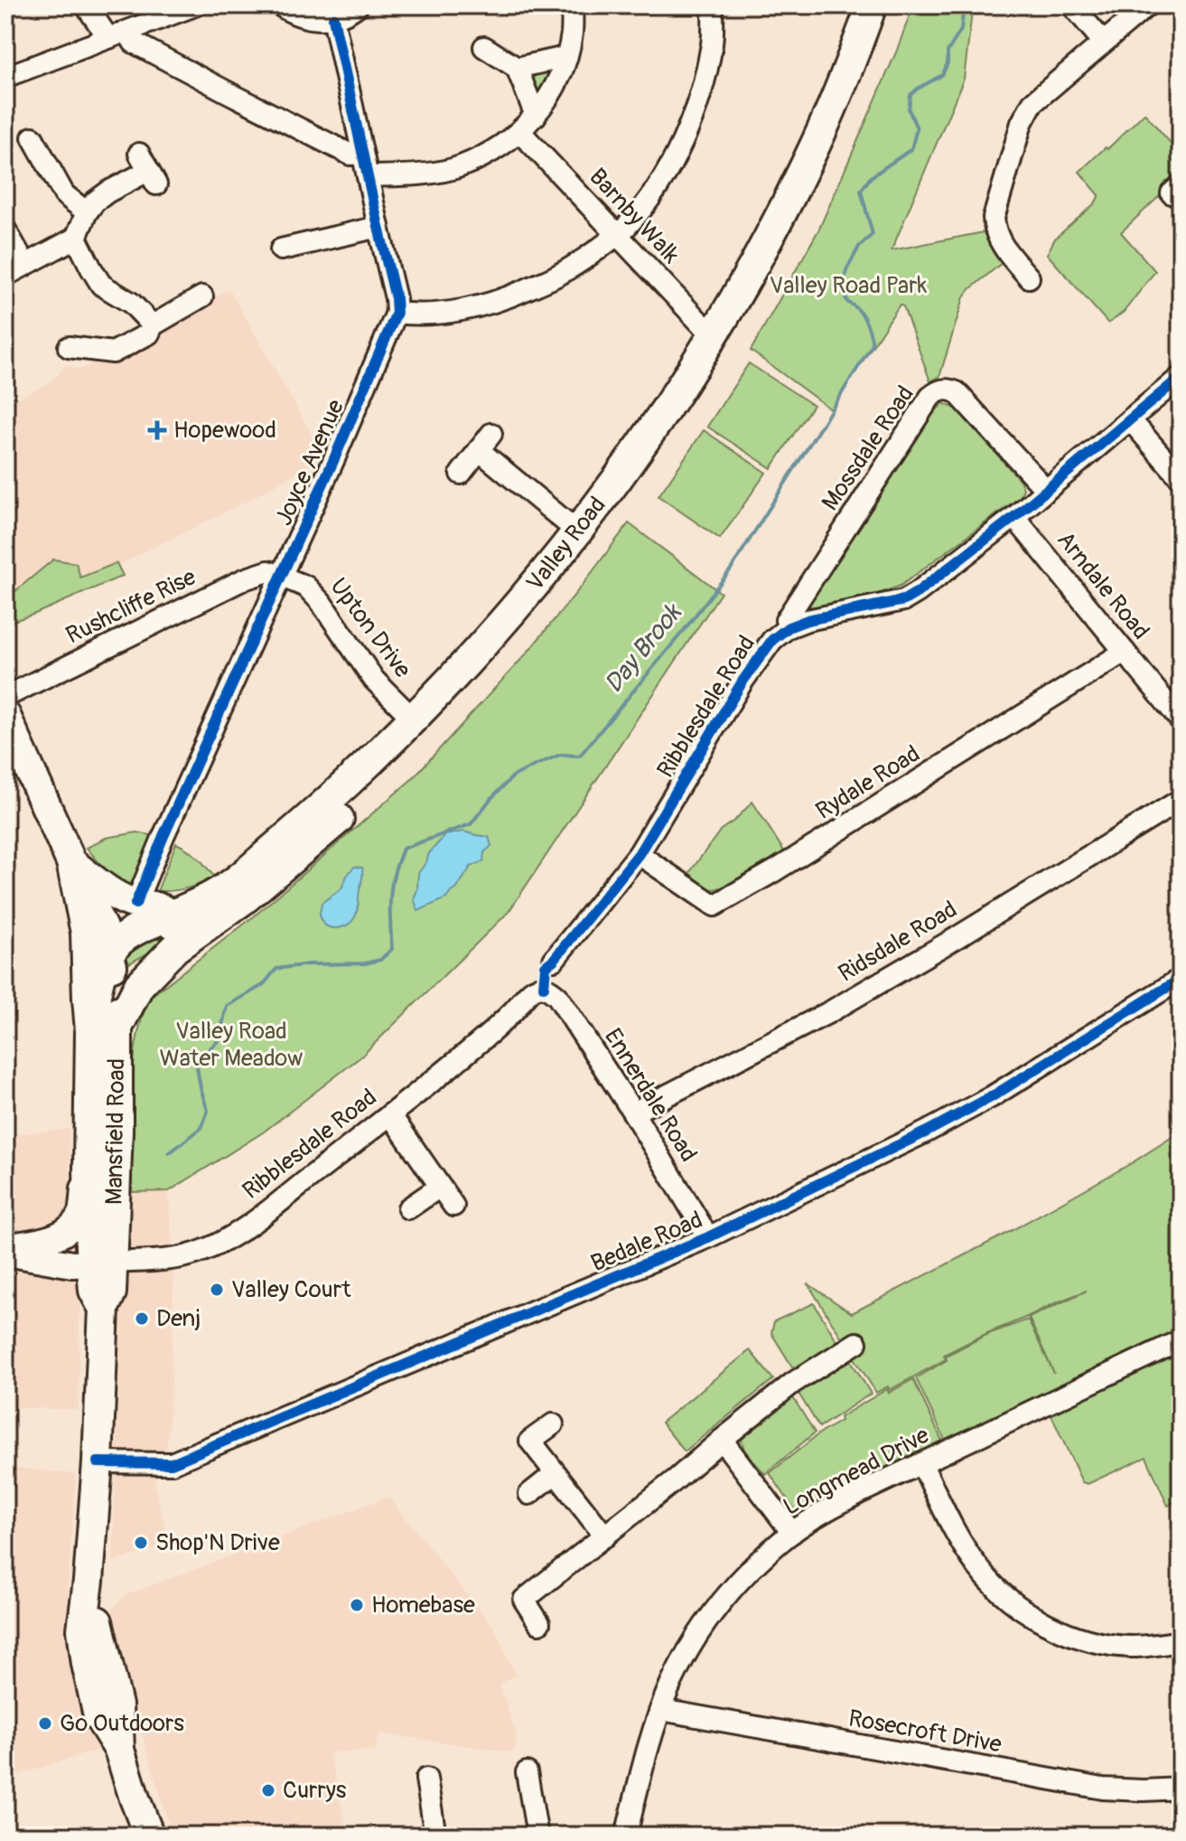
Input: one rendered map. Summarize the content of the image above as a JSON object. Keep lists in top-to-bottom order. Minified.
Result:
{"streets":{"highway":["Valley Road","Mansfield Road"],"street":["Barnby Walk","Mossdale Road","Joyce Avenue","Arndale Road","Rushcliffe Rise","Upton Drive","Ribblesdale Road","Rydale Road","Ridsdale Road","Ennerdale Road","Bedale Road","Longmead Drive","Rosecroft Drive"]},"crossings":[["Barnby Walk","Valley Road"],["Mossdale Road","Ribblesdale Road"],["Joyce Avenue","Rushcliffe Rise"],["Joyce Avenue","Upton Drive"],["Valley Road","Upton Drive"],["Valley Road","Mansfield Road"],["Arndale Road","Ribblesdale Road"],["Arndale Road","Rydale Road"],["Rushcliffe Rise","Upton Drive"],["Ribblesdale Road","Rydale Road"],["Ribblesdale Road","Ennerdale Road"],["Ribblesdale Road","Mansfield Road"],["Ridsdale Road","Ennerdale Road"],["Ennerdale Road","Bedale Road"],["Mansfield Road","Bedale Road"],["Longmead Drive","Rosecroft Drive"]],"water":["Day Brook"],"parks":["Valley Road Park","Valley Road Water Meadow"],"places":{"health":["Hopewood"],"other":["Valley Court","Denj","Shop'N Drive","Homebase","Go Outdoors","Currys"]}}
